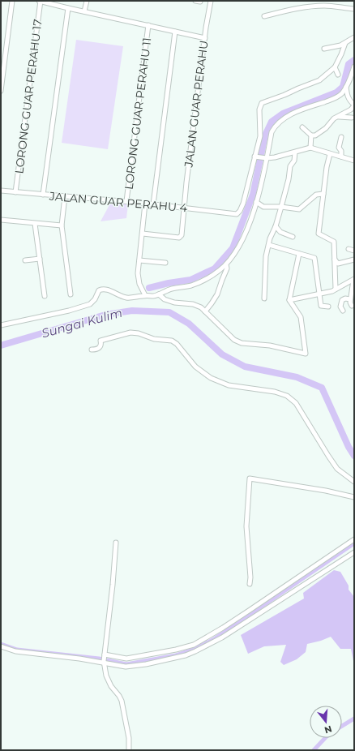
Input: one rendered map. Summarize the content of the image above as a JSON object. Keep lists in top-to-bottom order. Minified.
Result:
{"streets":{"street":["LORONG GUAR PERAHU 17","JALAN GUAR PERAHU","LORONG GUAR PERAHU 11","JALAN GUAR PERAHU 4"]},"crossings":[["LORONG GUAR PERAHU 17","JALAN GUAR PERAHU 4"],["JALAN GUAR PERAHU","JALAN GUAR PERAHU 4"],["LORONG GUAR PERAHU 11","JALAN GUAR PERAHU 4"]],"water":["Sungai Kulim"],"north":"bottom"}
